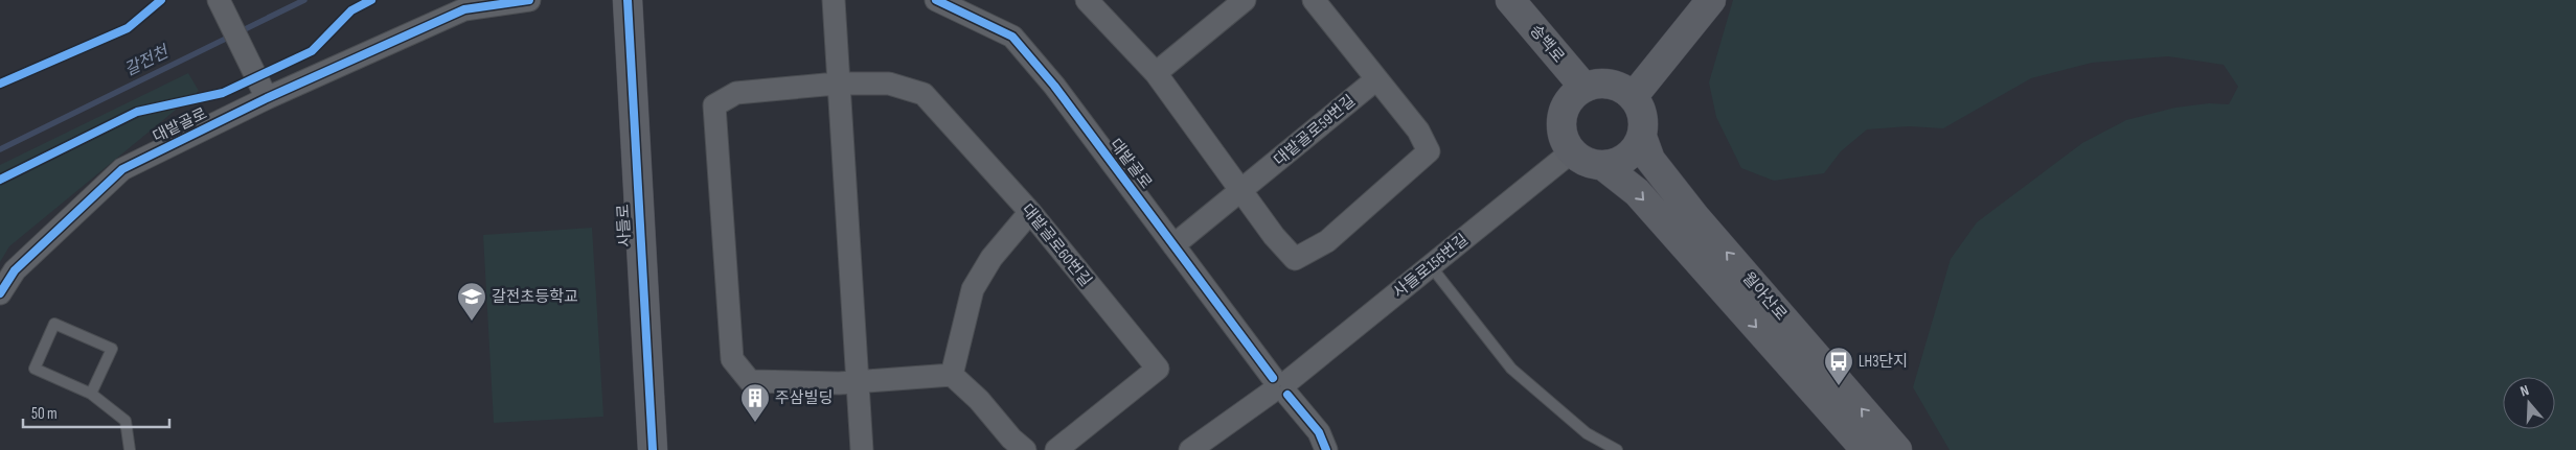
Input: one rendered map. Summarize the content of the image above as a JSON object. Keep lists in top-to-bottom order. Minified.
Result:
{"streets":{"main road":["송백로","사들로","월아산로"],"street":["대밭골로","대밭골로59번길","대밭골로60번길","사들로156번길"]},"crossings":[["송백로","사들로156번길"],["송백로","월아산로"],["대밭골로","대밭골로59번길"],["대밭골로","사들로156번길"],["사들로156번길","월아산로"]],"water":["갈전천"],"places":{"school or university":["갈전초등학교"],"bus stop":["LH3단지"],"building":["주삼빌딩"]},"scale_bar":"50 m","north":"top"}
